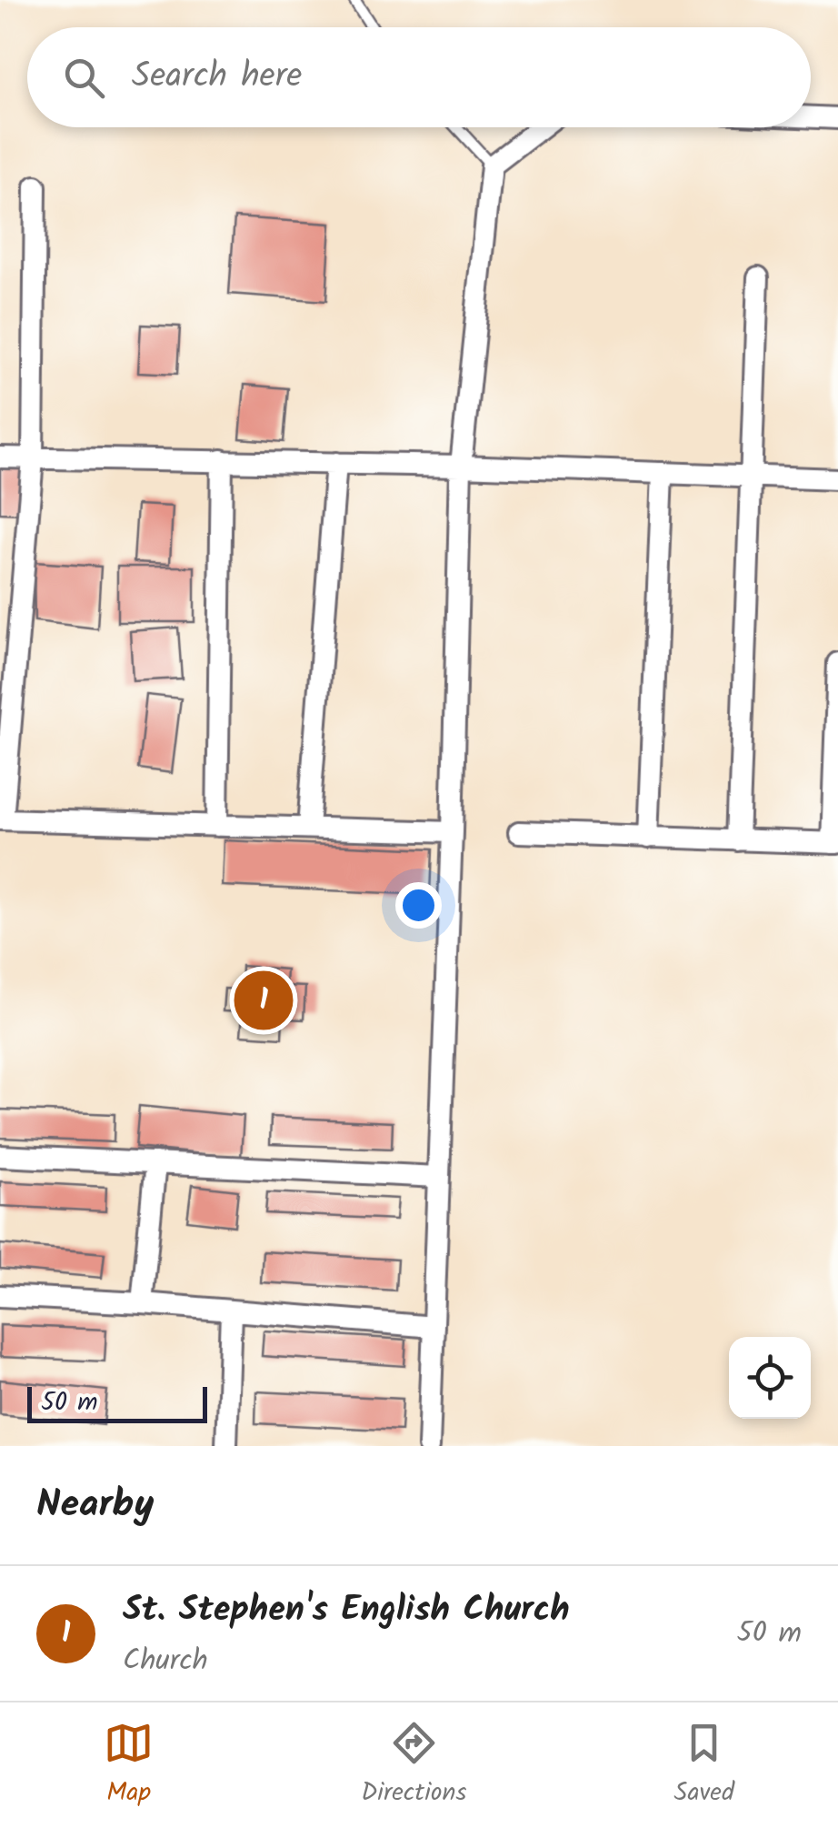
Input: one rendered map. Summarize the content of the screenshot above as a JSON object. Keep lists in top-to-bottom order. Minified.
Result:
{"scale_bar":"50 m","page":{"search":"Search here","pins":"1","scale":"50 m","heading":"Nearby","list":[{"mark":"1","name":"St. Stephen's English Church","note":"Church","value":"50 m"}],"nav":["Map","Directions","Saved"]}}
